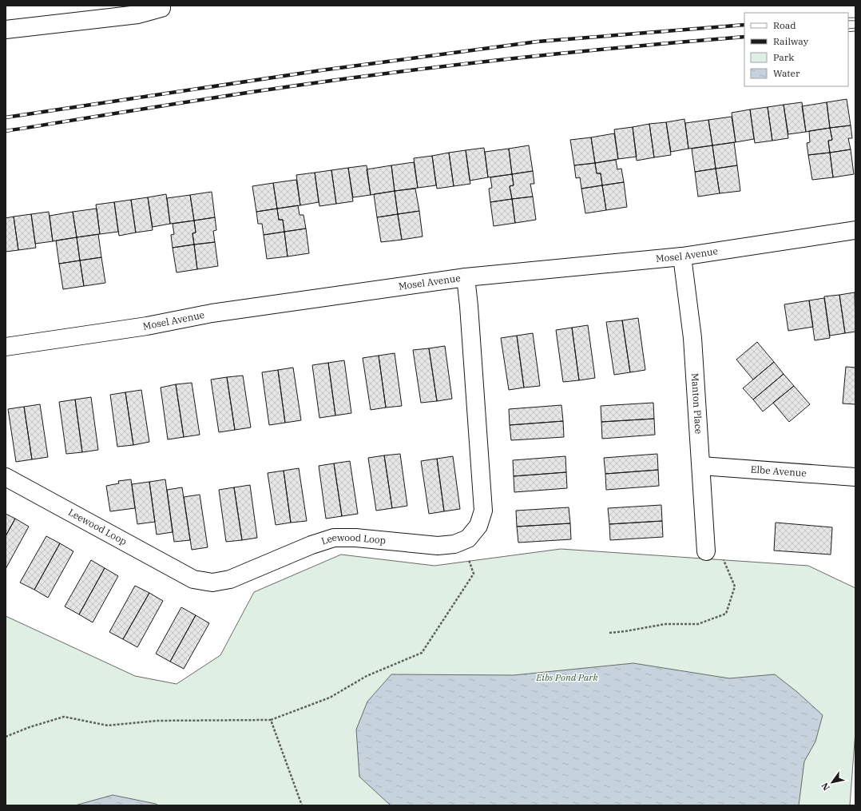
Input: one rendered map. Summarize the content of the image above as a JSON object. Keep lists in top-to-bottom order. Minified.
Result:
{"streets":{"street":["Mosel Avenue","Manton Place","Elbe Avenue","Leewood Loop"]},"crossings":[["Mosel Avenue","Manton Place"],["Mosel Avenue","Leewood Loop"],["Manton Place","Elbe Avenue"]],"parks":["Eibs Pond Park"],"legend":["Road","Railway","Park","Water"],"north":"bottom left"}
